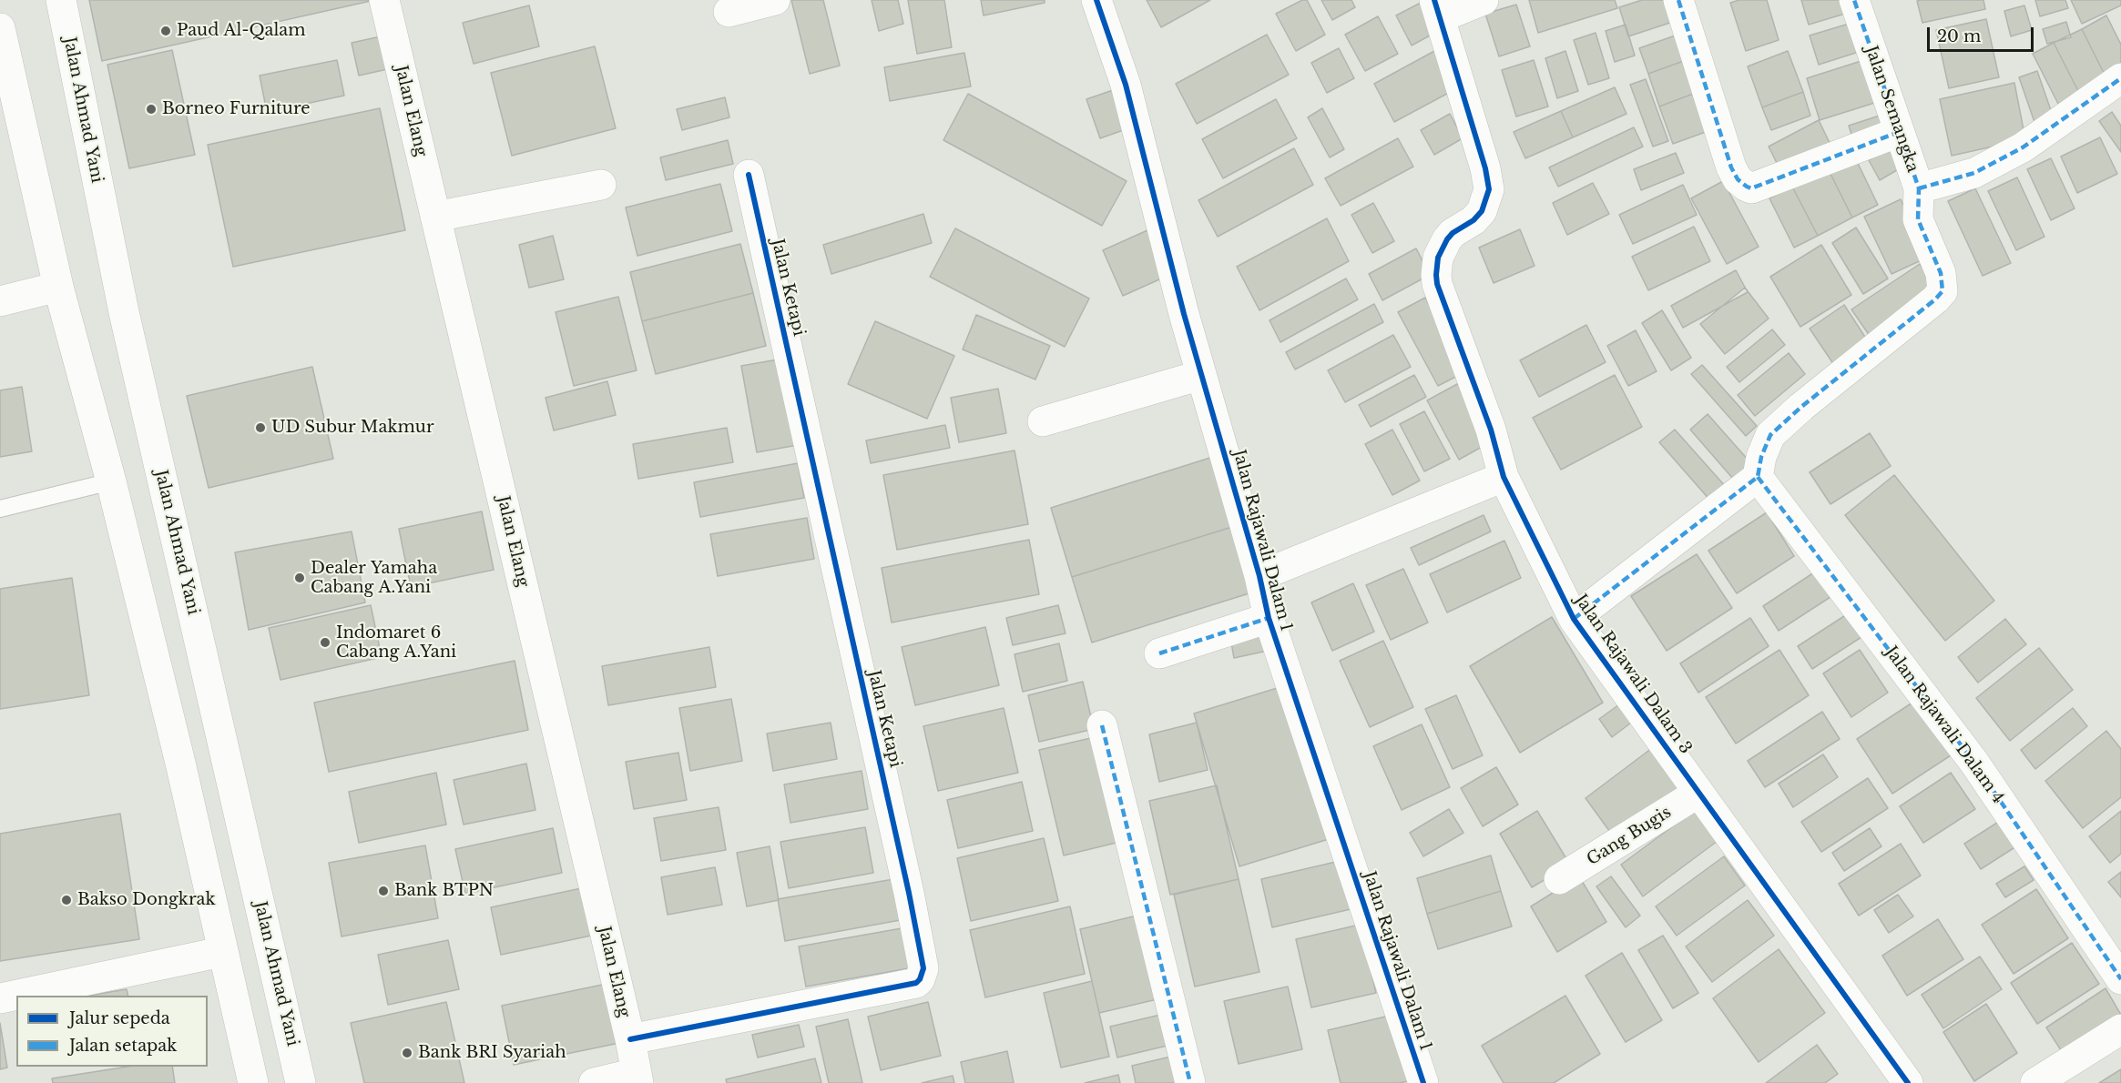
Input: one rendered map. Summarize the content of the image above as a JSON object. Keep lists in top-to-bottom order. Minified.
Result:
{"streets":{"street":["Jalan Semangka","Jalan Ahmad Yani","Jalan Elang","Jalan Ketapi","Jalan Rajawali Dalam 1","Jalan Rajawali Dalam 3","Jalan Rajawali Dalam 4","Gang Bugis"]},"crossings":[["Jalan Semangka","Jalan Rajawali Dalam 4"],["Jalan Elang","Jalan Ketapi"],["Jalan Rajawali Dalam 3","Gang Bugis"]],"places":["Paud Al-Qalam","Borneo Furniture","UD Subur Makmur","Dealer Yamaha Cabang A.Yani","Indomaret 6 Cabang A.Yani","Bank BTPN","Bakso Dongkrak","Bank BRI Syariah"],"legend":["Jalur sepeda","Jalan setapak"],"scale_bar":"20 m"}
